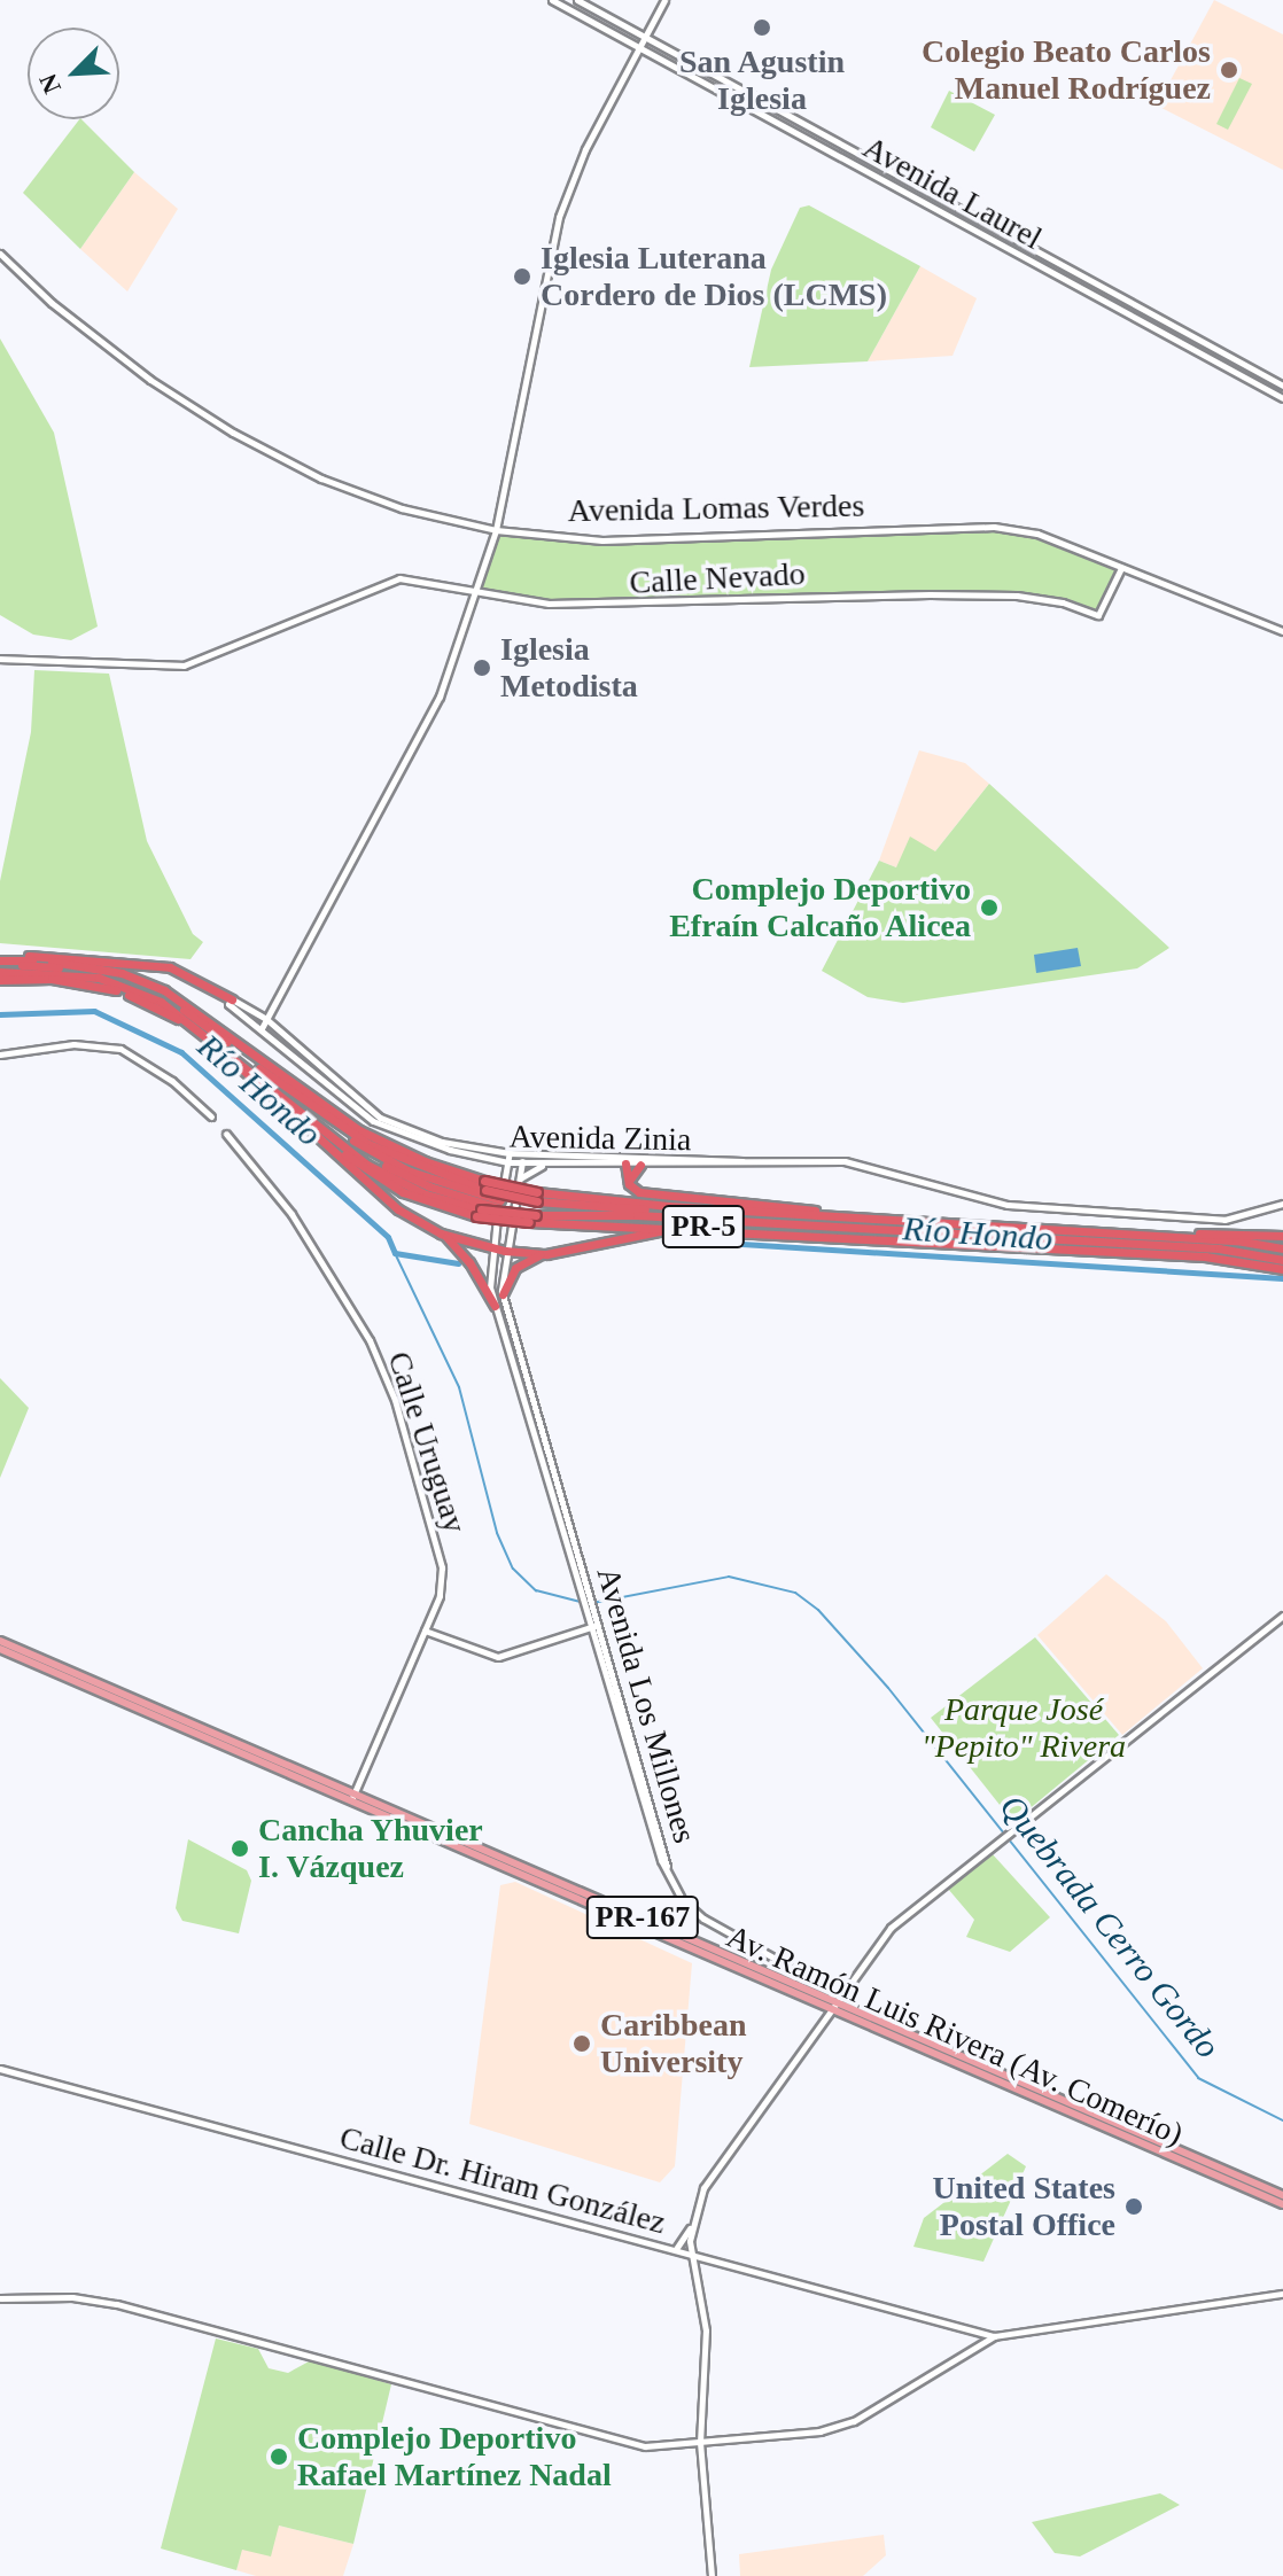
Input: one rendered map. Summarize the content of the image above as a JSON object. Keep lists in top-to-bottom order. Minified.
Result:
{"streets":{"highway":["PR-5"],"main road":["PR-167","Av. Ramón Luis Rivera (Av. Comerío)"],"street":["Avenida Laurel","Avenida Lomas Verdes","Calle Nevado","Avenida Zinia","Calle Uruguay","Avenida Los Millones","Calle Dr. Hiram González"]},"crossings":[["Avenida Lomas Verdes","Calle Nevado"],["Avenida Zinia","Avenida Los Millones"],["Calle Uruguay","Av. Ramón Luis Rivera (Av. Comerío)"],["Avenida Los Millones","Av. Ramón Luis Rivera (Av. Comerío)"]],"water":["Río Hondo","Quebrada Cerro Gordo"],"parks":["Parque José \"Pepito\" Rivera"],"places":["San Agustin Iglesia","Colegio Beato Carlos Manuel Rodríguez","Iglesia Luterana Cordero de Dios (LCMS)","Iglesia Metodista","Complejo Deportivo Efraín Calcaño Alicea","Cancha Yhuvier I. Vázquez","Caribbean University","United States Postal Office","Complejo Deportivo Rafael Martínez Nadal"],"north":"bottom left"}
